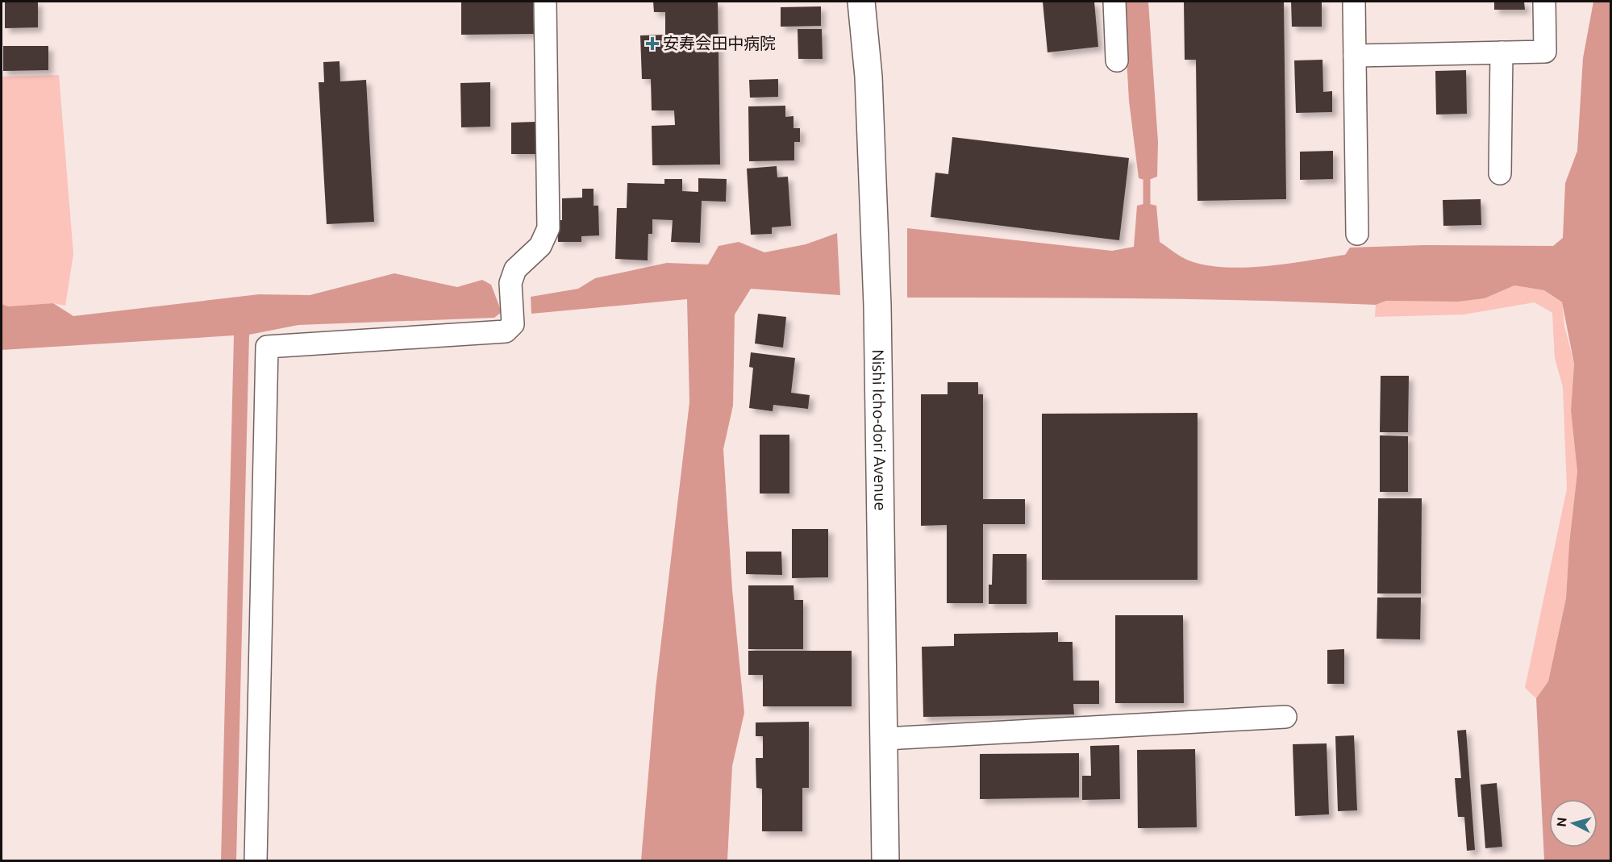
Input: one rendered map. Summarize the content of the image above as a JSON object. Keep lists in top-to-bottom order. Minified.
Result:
{"streets":{"highway":["Nishi Icho-dori Avenue"]},"places":{"health":["安寿会田中病院"]},"north":"left"}
